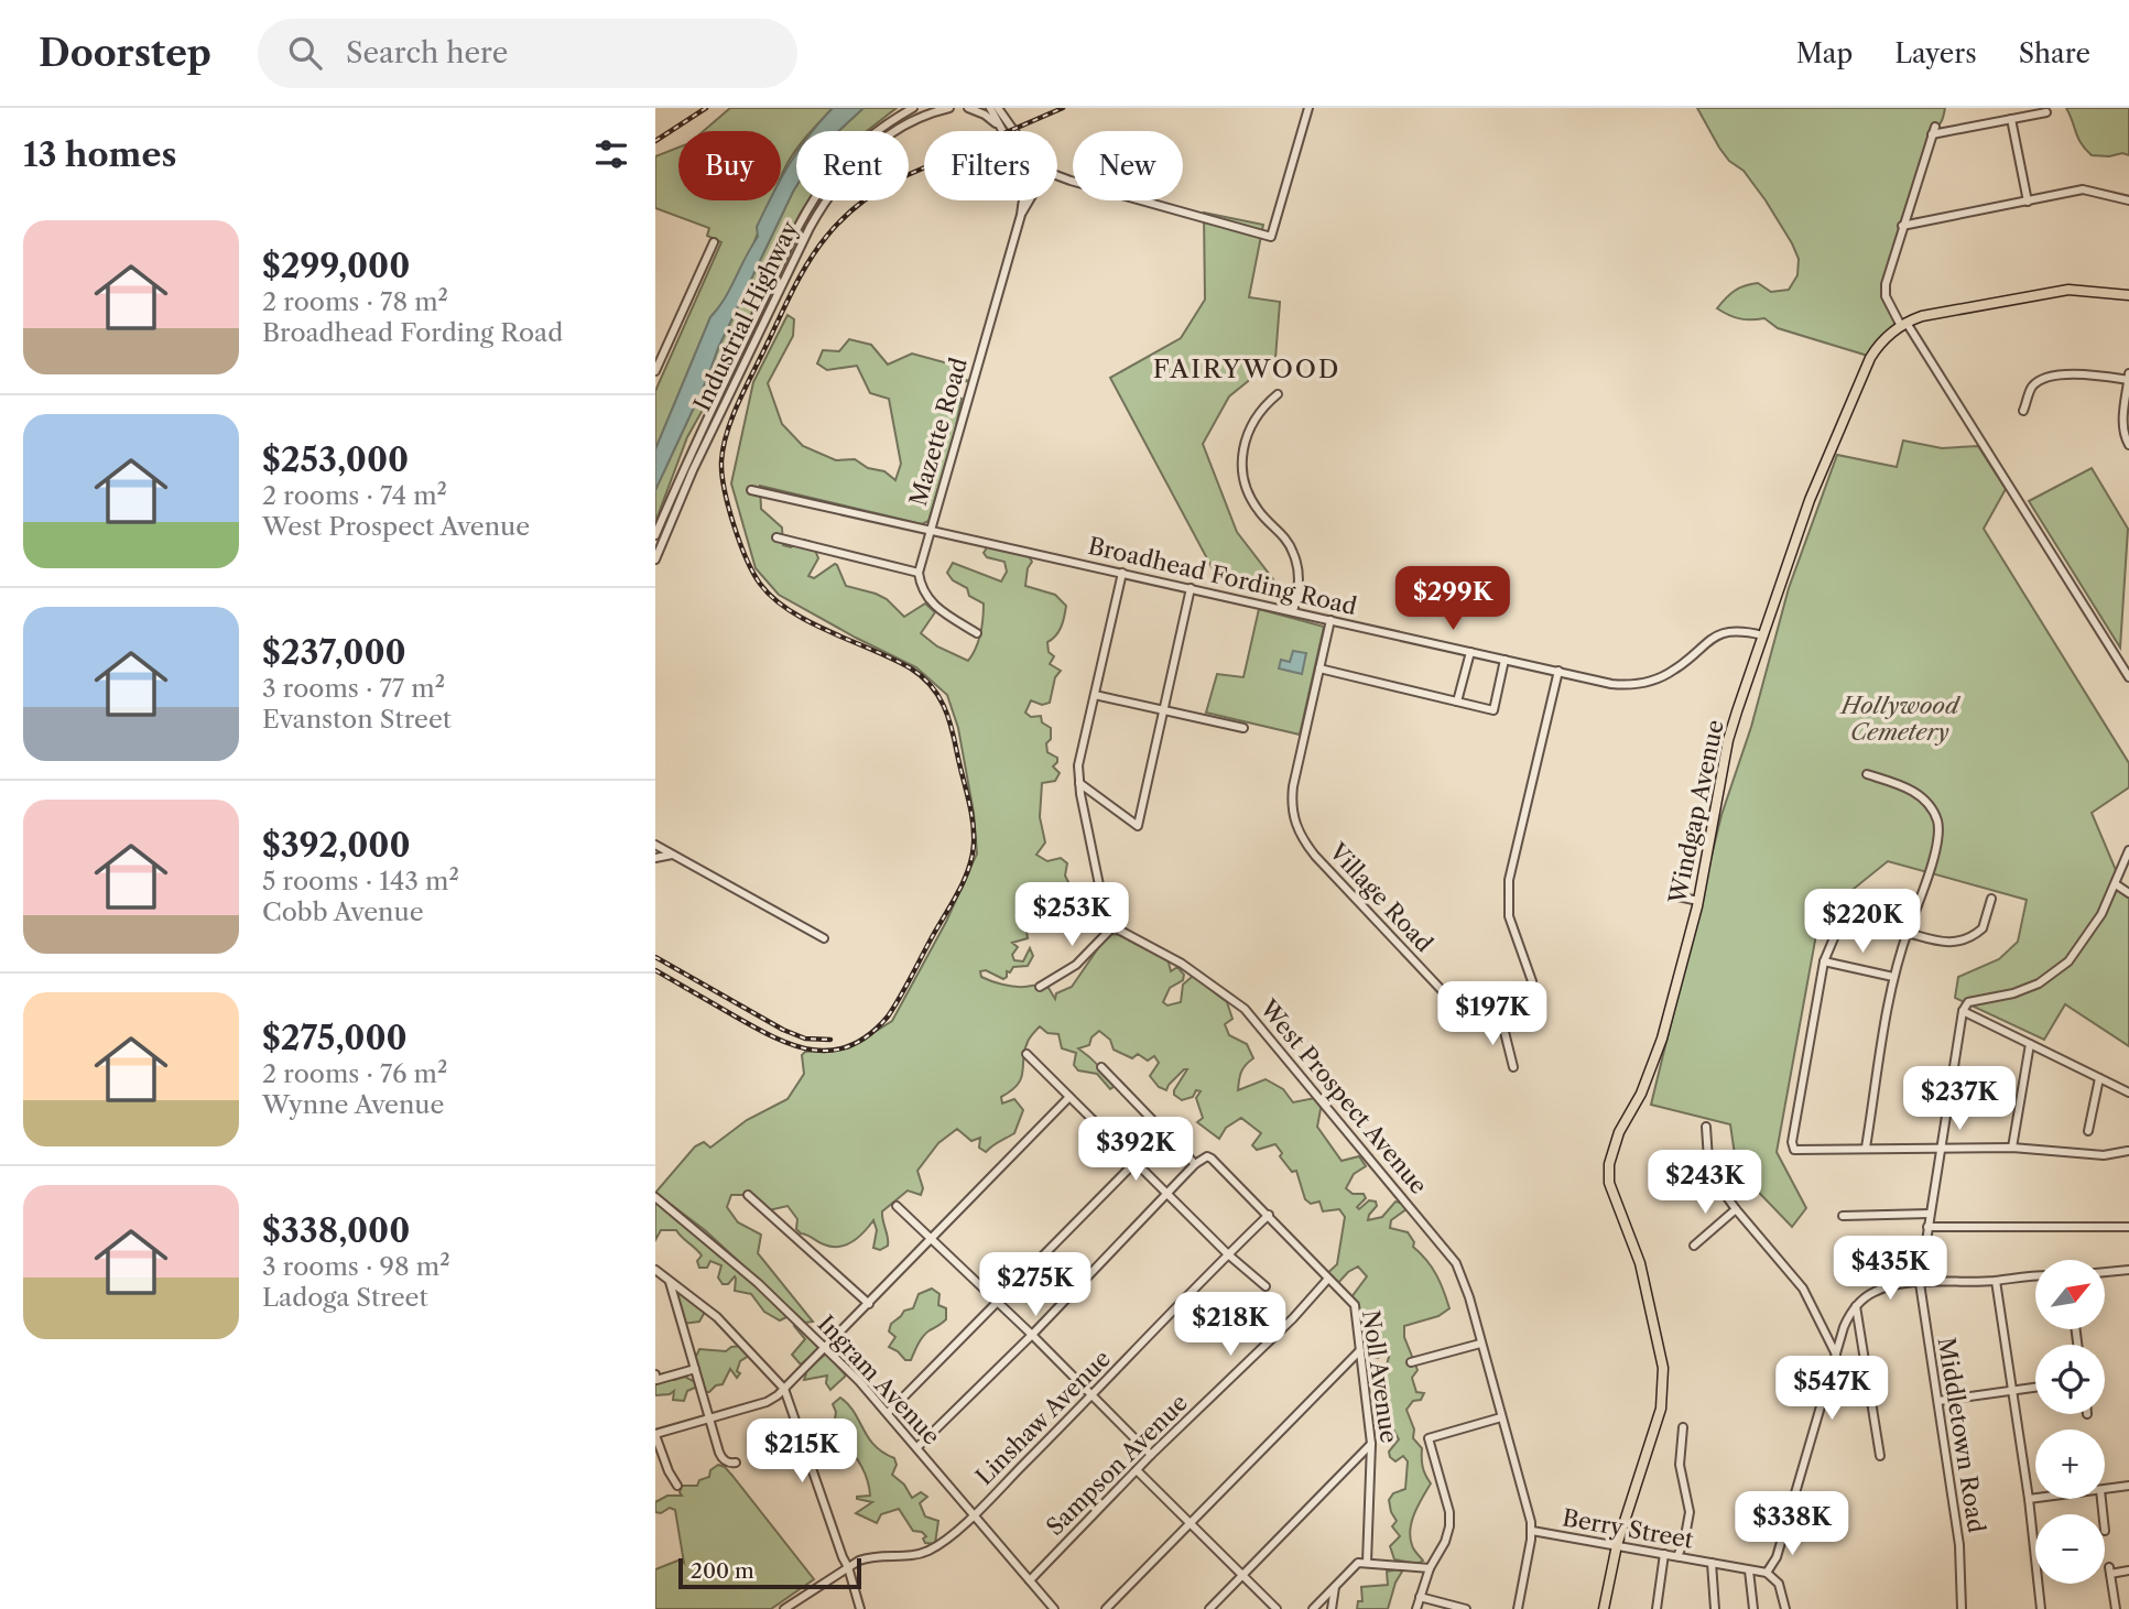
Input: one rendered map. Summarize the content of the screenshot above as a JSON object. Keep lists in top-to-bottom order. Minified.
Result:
{"streets":{"main road":["Windgap Avenue"],"street":["Industrial Highway","Mazette Road","Broadhead Fording Road","Village Road","West Prospect Avenue","Noll Avenue","Ingram Avenue","Linshaw Avenue","Middletown Road","Sampson Avenue","Berry Street"]},"crossings":[["Mazette Road","Broadhead Fording Road"],["Broadhead Fording Road","Windgap Avenue"],["Broadhead Fording Road","Village Road"],["Windgap Avenue","Berry Street"],["West Prospect Avenue","Berry Street"],["Noll Avenue","Linshaw Avenue"],["Noll Avenue","Sampson Avenue"],["Ingram Avenue","Linshaw Avenue"],["Ingram Avenue","Sampson Avenue"]],"districts":["FAIRYWOOD"],"parks":["Hollywood Cemetery"],"scale_bar":"200 m","north":"top right","page":{"header":"Doorstep","search":"Search here","nav":["Map","Layers","Share"],"heading":"13 homes","chip":["Buy","Rent","Filters","New"],"list":[{"name":"$299,000","note":"2 rooms · 78 m² · Broadhead Fording Road"},{"name":"$253,000","note":"2 rooms · 74 m² · West Prospect Avenue"},{"name":"$237,000","note":"3 rooms · 77 m² · Evanston Street"},{"name":"$392,000","note":"5 rooms · 143 m² · Cobb Avenue"},{"name":"$275,000","note":"2 rooms · 76 m² · Wynne Avenue"},{"name":"$338,000","note":"3 rooms · 98 m² · Ladoga Street"}],"price":["$299K","$253K","$220K","$197K","$237K","$392K","$243K","$435K","$275K","$218K","$547K","$215K","$338K"],"map_buttons":["+","−"],"scale":"200 m"}}
